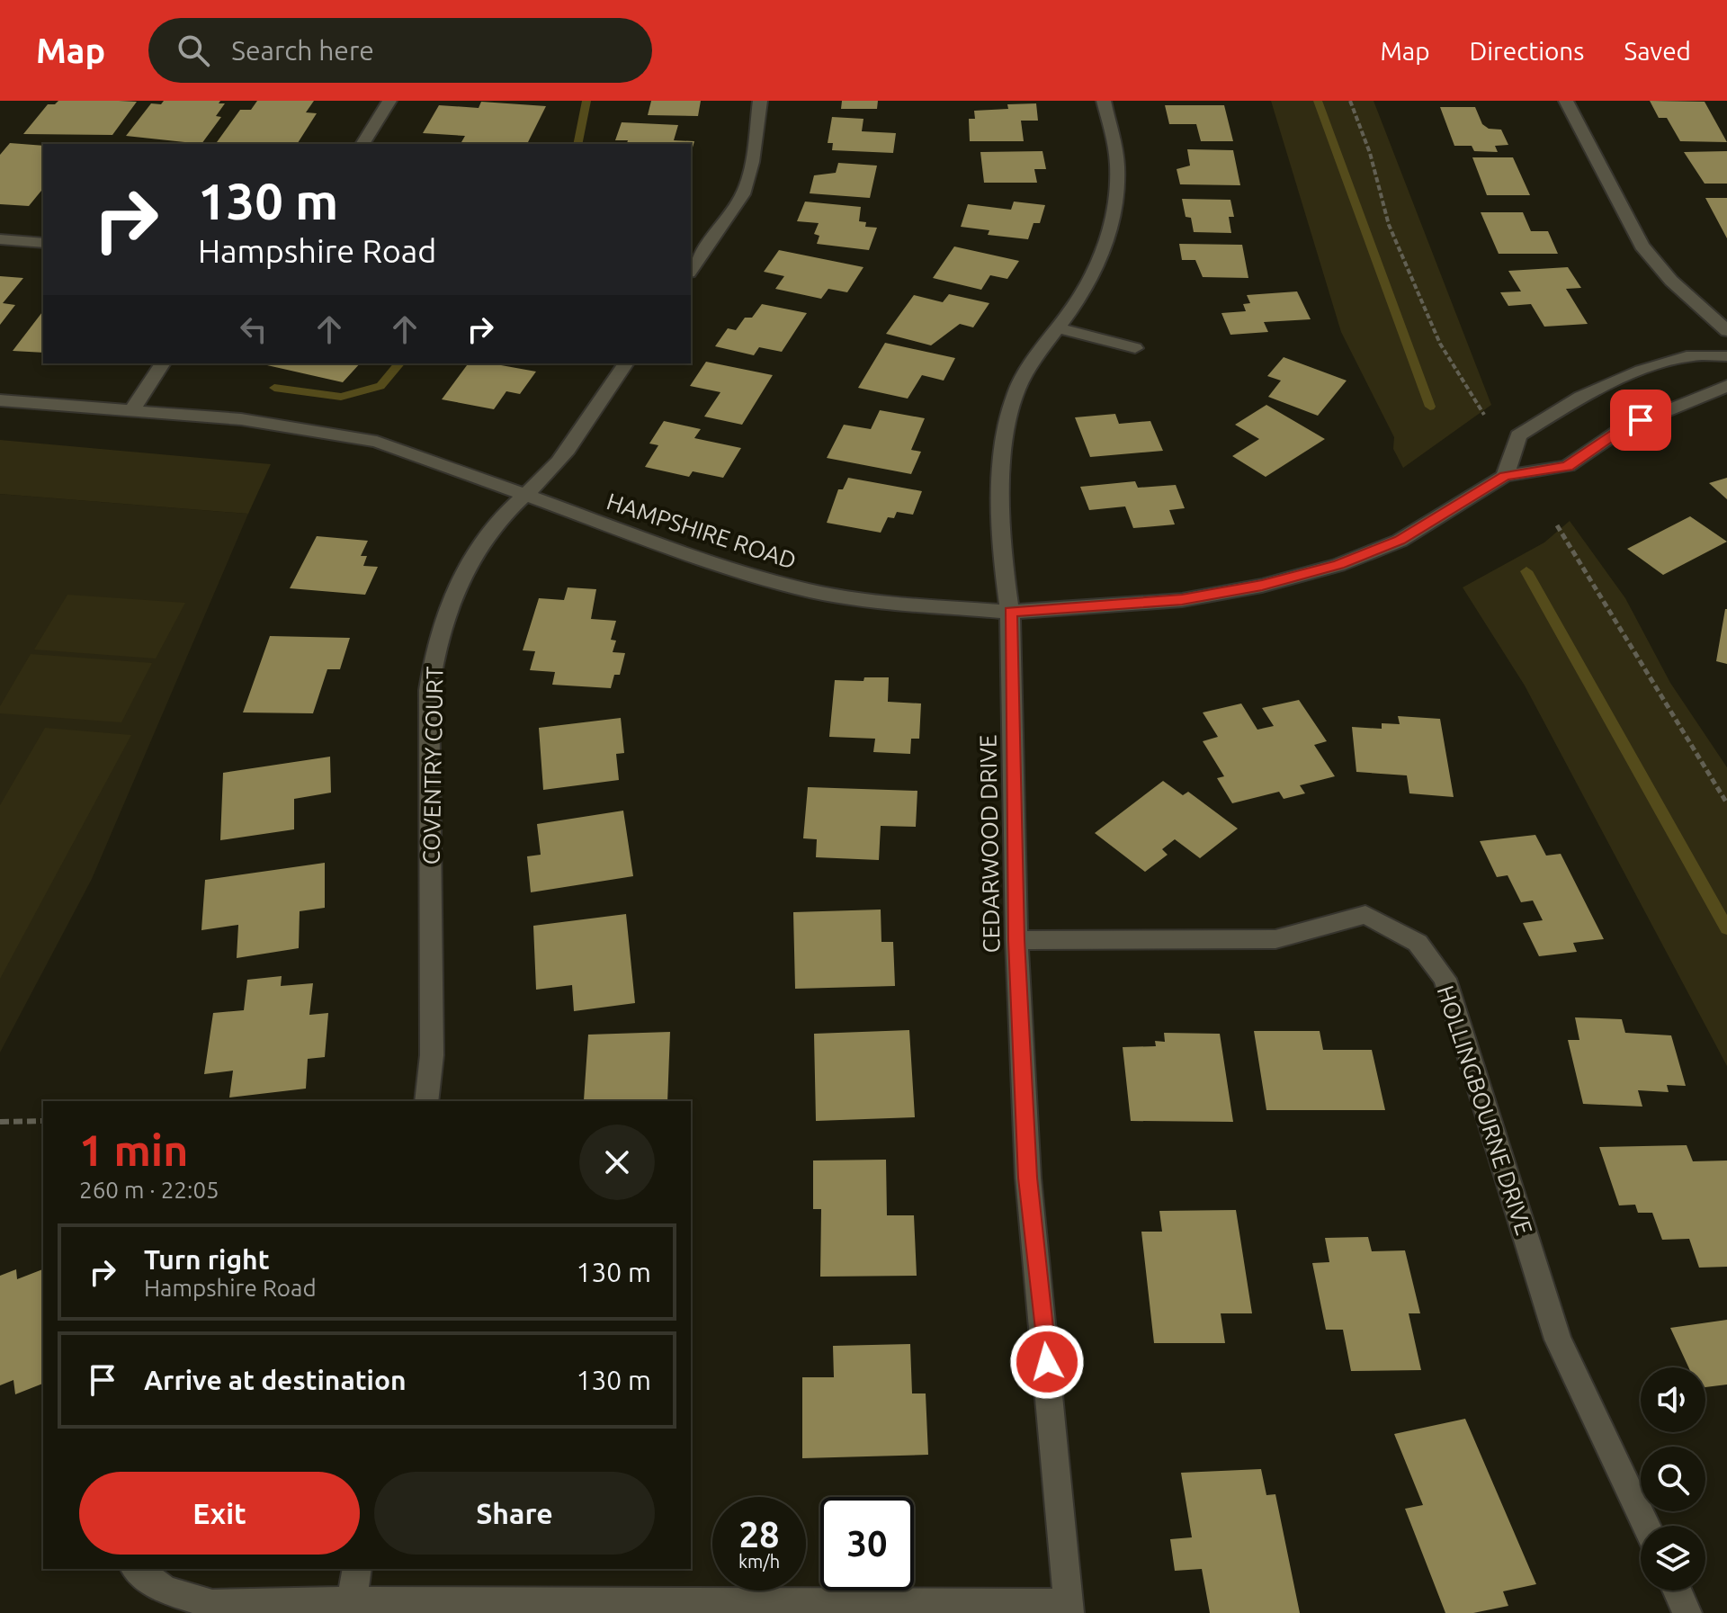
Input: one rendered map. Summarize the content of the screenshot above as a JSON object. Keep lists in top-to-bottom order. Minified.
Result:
{"streets":{"street":["HAMPSHIRE ROAD","COVENTRY COURT","CEDARWOOD DRIVE","HOLLINGBOURNE DRIVE"]},"crossings":[["HAMPSHIRE ROAD","COVENTRY COURT"],["HAMPSHIRE ROAD","CEDARWOOD DRIVE"],["CEDARWOOD DRIVE","HOLLINGBOURNE DRIVE"]],"page":{"header":"Map","search":"Search here","nav":["Map","Directions","Saved"],"turn":["130 m","Hampshire Road"],"heading":["1 min","260 m · 22:05"],"list":[{"name":"Turn right","note":"Hampshire Road","value":"130 m"},{"name":"Arrive at destination","value":"130 m"}],"buttons":["Exit","Share"],"speed":"28 km/h","limit":"30"}}
